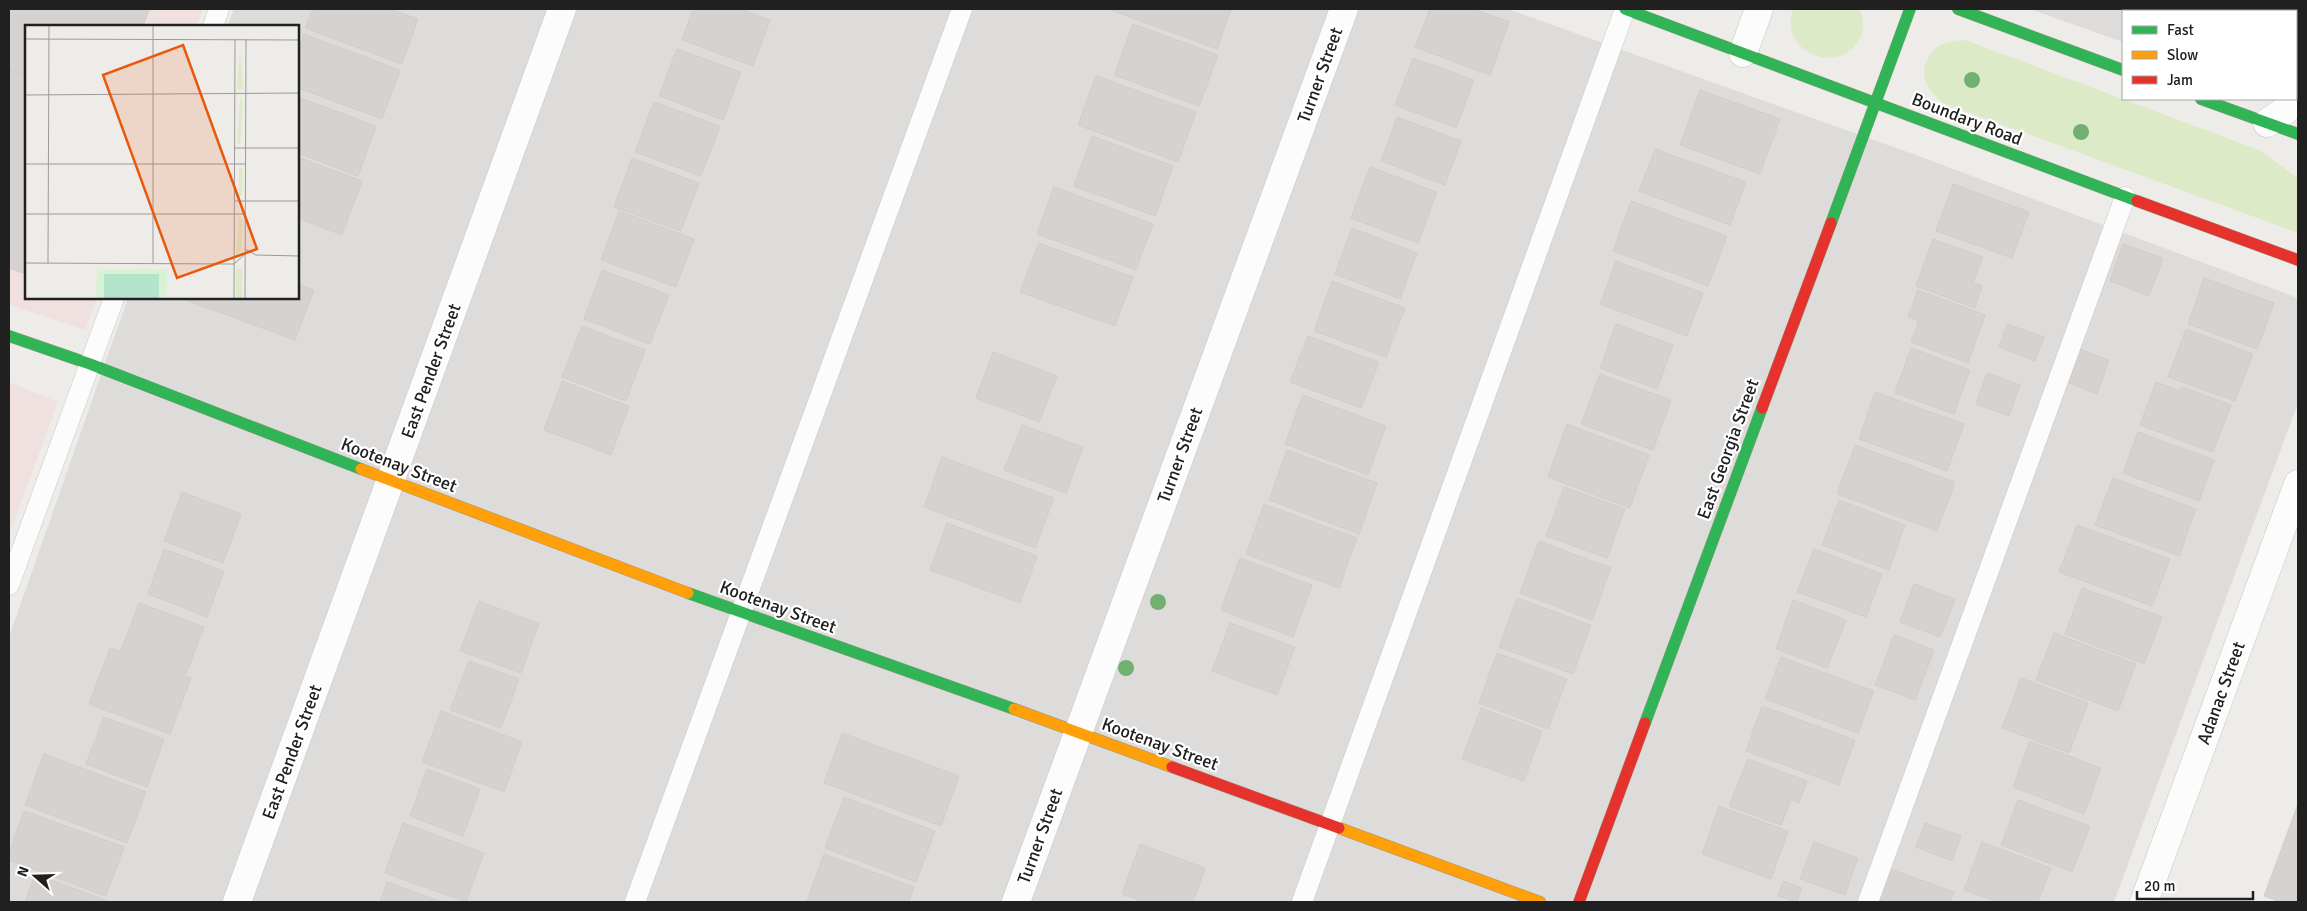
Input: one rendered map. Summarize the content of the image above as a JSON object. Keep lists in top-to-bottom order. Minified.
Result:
{"streets":{"street":["Turner Street","Boundary Road","East Pender Street","East Georgia Street","Kootenay Street","Adanac Street"]},"crossings":[["Turner Street","Kootenay Street"],["Boundary Road","East Georgia Street"],["East Pender Street","Kootenay Street"]],"legend":["Fast","Slow","Jam"],"scale_bar":"20 m","north":"left"}
